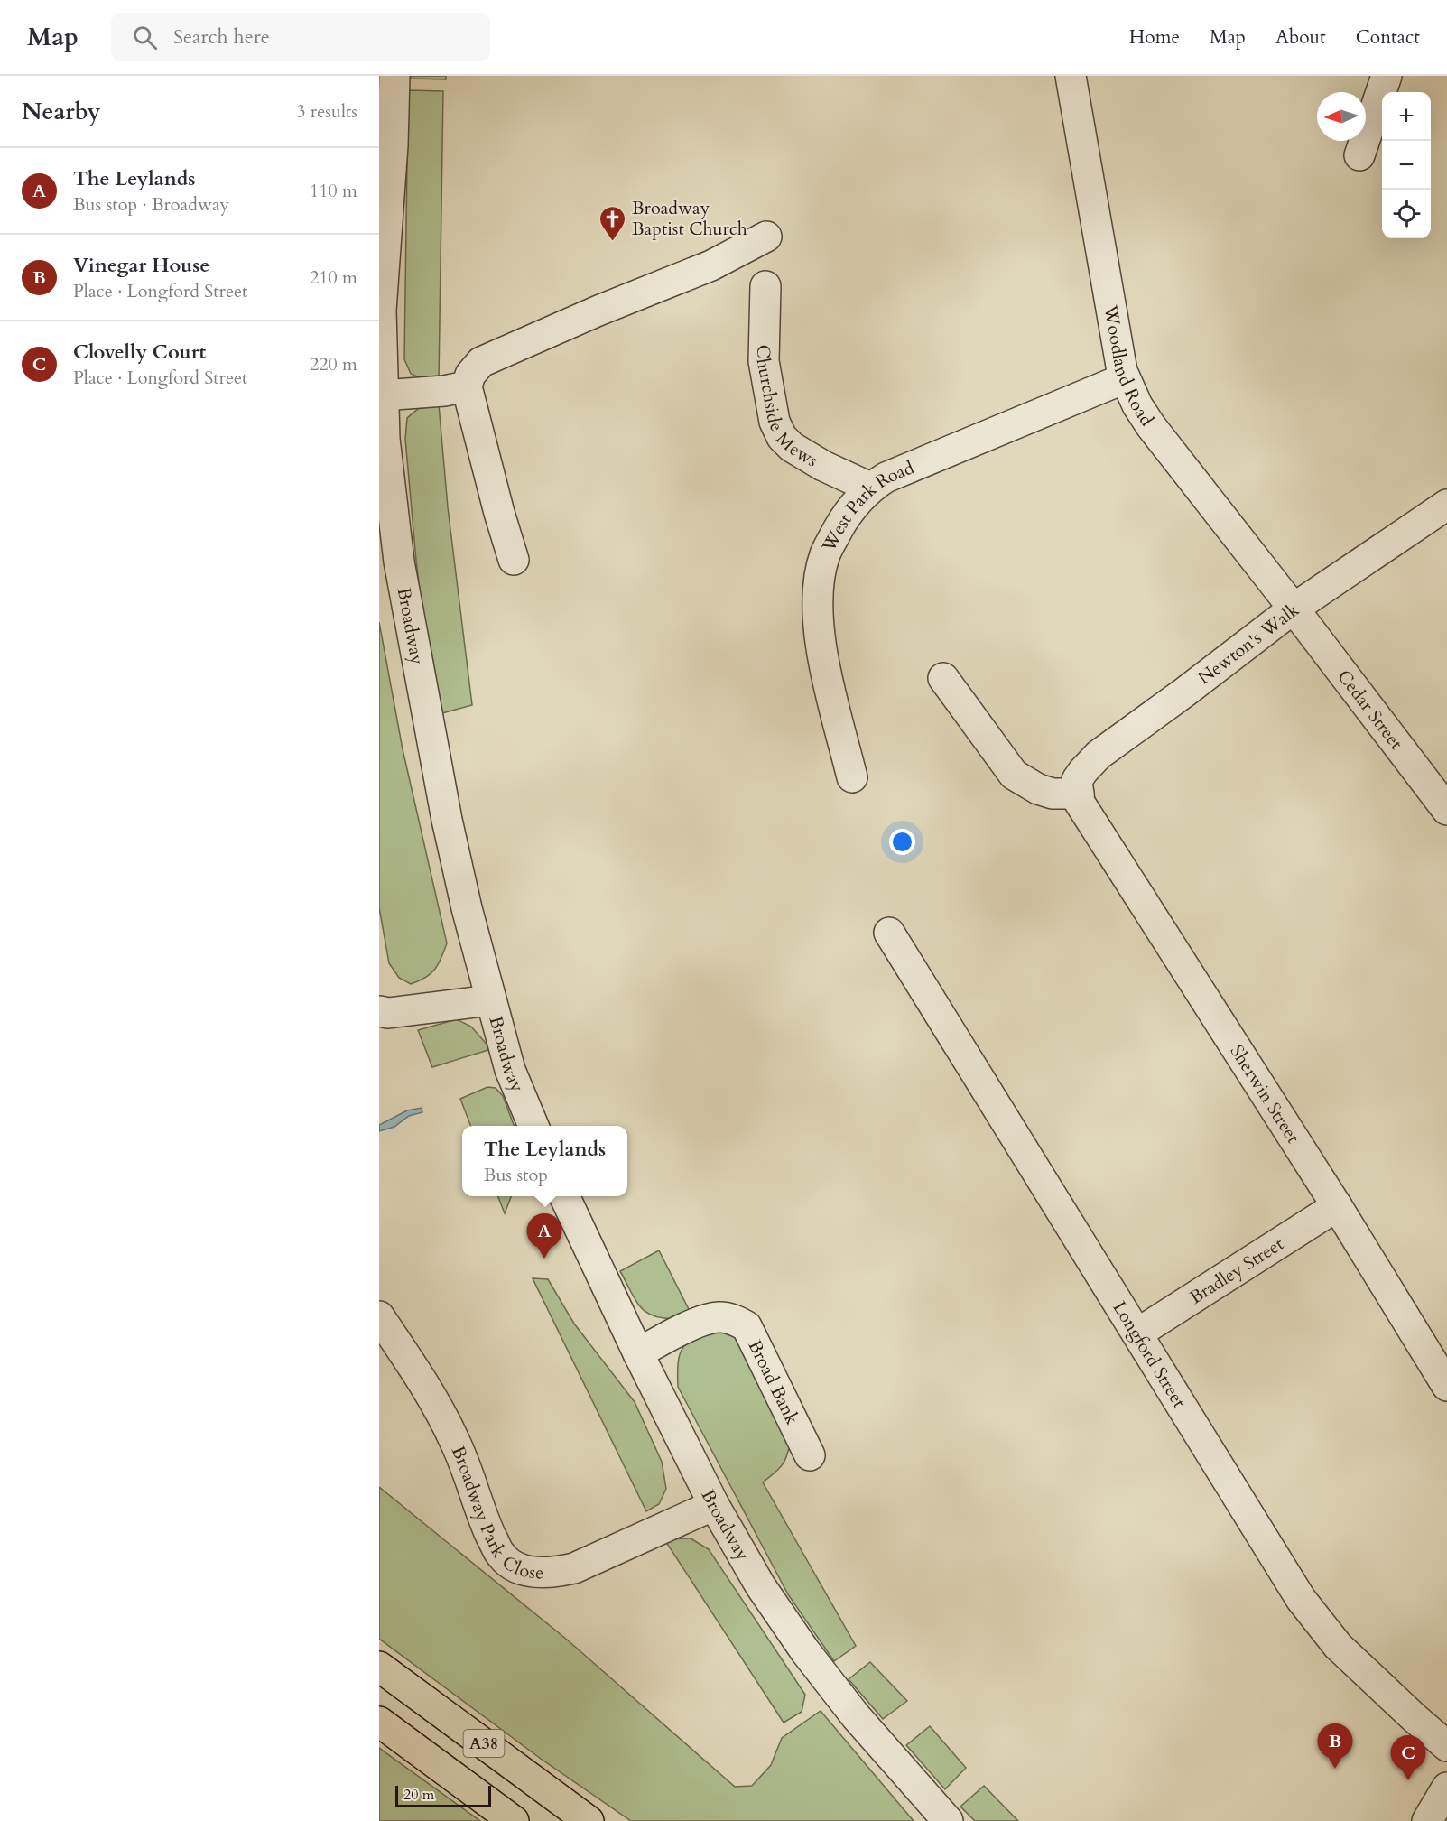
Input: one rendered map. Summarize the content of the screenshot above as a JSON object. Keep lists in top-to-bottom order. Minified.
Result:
{"streets":{"highway":["A38"],"street":["Woodland Road","Churchside Mews","West Park Road","Broadway","Newton's Walk","Cedar Street","Sherwin Street","Bradley Street","Longford Street","Broad Bank","Broadway Park Close"]},"crossings":[["Woodland Road","West Park Road"],["Woodland Road","Newton's Walk"],["Woodland Road","Cedar Street"],["Churchside Mews","West Park Road"],["Broadway","Broad Bank"],["Broadway","Broadway Park Close"],["Newton's Walk","Cedar Street"],["Newton's Walk","Sherwin Street"],["Sherwin Street","Bradley Street"],["Bradley Street","Longford Street"]],"places":{"church":["Broadway Baptist Church"]},"scale_bar":"20 m","north":"left","page":{"header":"Map","search":"Search here","nav":["Home","Map","About","Contact"],"heading":["Nearby","3 results"],"map_buttons":["+","−"],"list":[{"mark":"A","name":"The Leylands","note":"Bus stop · Broadway","value":"110 m"},{"mark":"B","name":"Vinegar House","note":"Place · Longford Street","value":"210 m"},{"mark":"C","name":"Clovelly Court","note":"Place · Longford Street","value":"220 m"}],"popup":["The Leylands","Bus stop"],"pins":["A","B","C"],"scale":"20 m"}}
